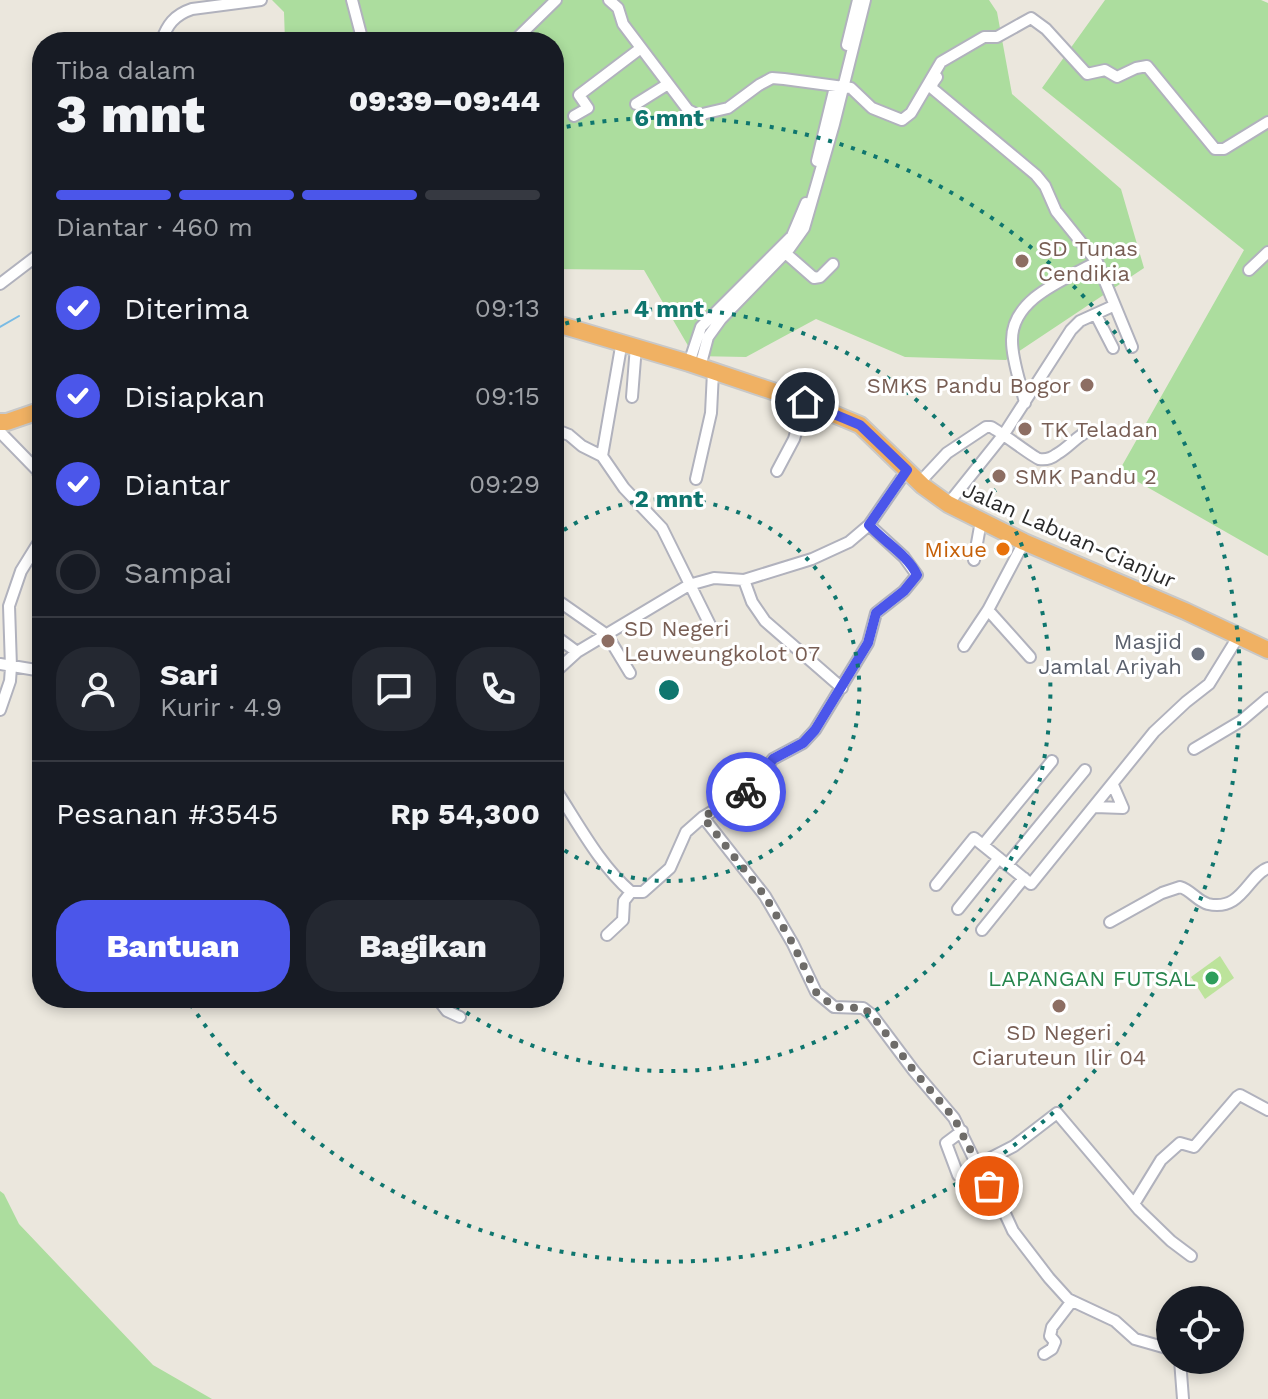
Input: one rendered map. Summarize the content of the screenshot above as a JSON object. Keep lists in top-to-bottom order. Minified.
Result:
{"streets":{"highway":["Jalan Labuan-Cianjur"]},"places":["SD Tunas Cendikia","SMKS Pandu Bogor","TK Teladan","SMK Pandu 2","Mixue","SD Negeri Leuweungkolot 07","Masjid Jamlal Ariyah","LAPANGAN FUTSAL","SD Negeri Ciaruteun Ilir 04"],"page":{"heading":["3 mnt","Tiba dalam","09:39–09:44"],"panel":["Sari","Kurir · 4.9","Pesanan #3545","Rp 54,300"],"bar":"Diantar · 460 m","list":[["Diterima","09:13"],["Disiapkan","09:15"],["Diantar","09:29"],"Sampai"],"buttons":["Bantuan","Bagikan"]},"rings":["6 mnt","4 mnt","2 mnt"]}
